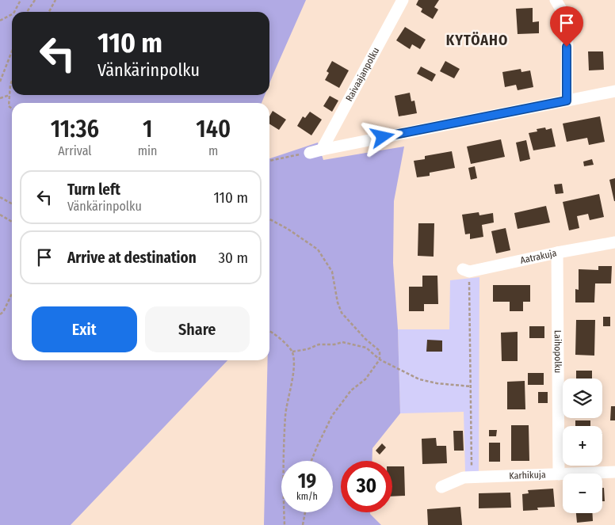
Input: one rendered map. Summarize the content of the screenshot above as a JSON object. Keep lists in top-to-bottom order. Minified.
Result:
{"streets":{"street":["Raivaajanpolku","Aatrakuja","Laihopolku","Karhikuja"]},"crossings":[["Aatrakuja","Laihopolku"],["Laihopolku","Karhikuja"]],"districts":["KYTÖAHO"],"page":{"turn":["110 m","Vänkärinpolku"],"eta":["11:36","Arrival","1","min","140","m"],"list":[{"name":"Turn left","note":"Vänkärinpolku","value":"110 m"},{"name":"Arrive at destination","value":"30 m"}],"buttons":["Exit","Share"],"map_buttons":["+","−"],"speed":"19 km/h","limit":"30"}}
